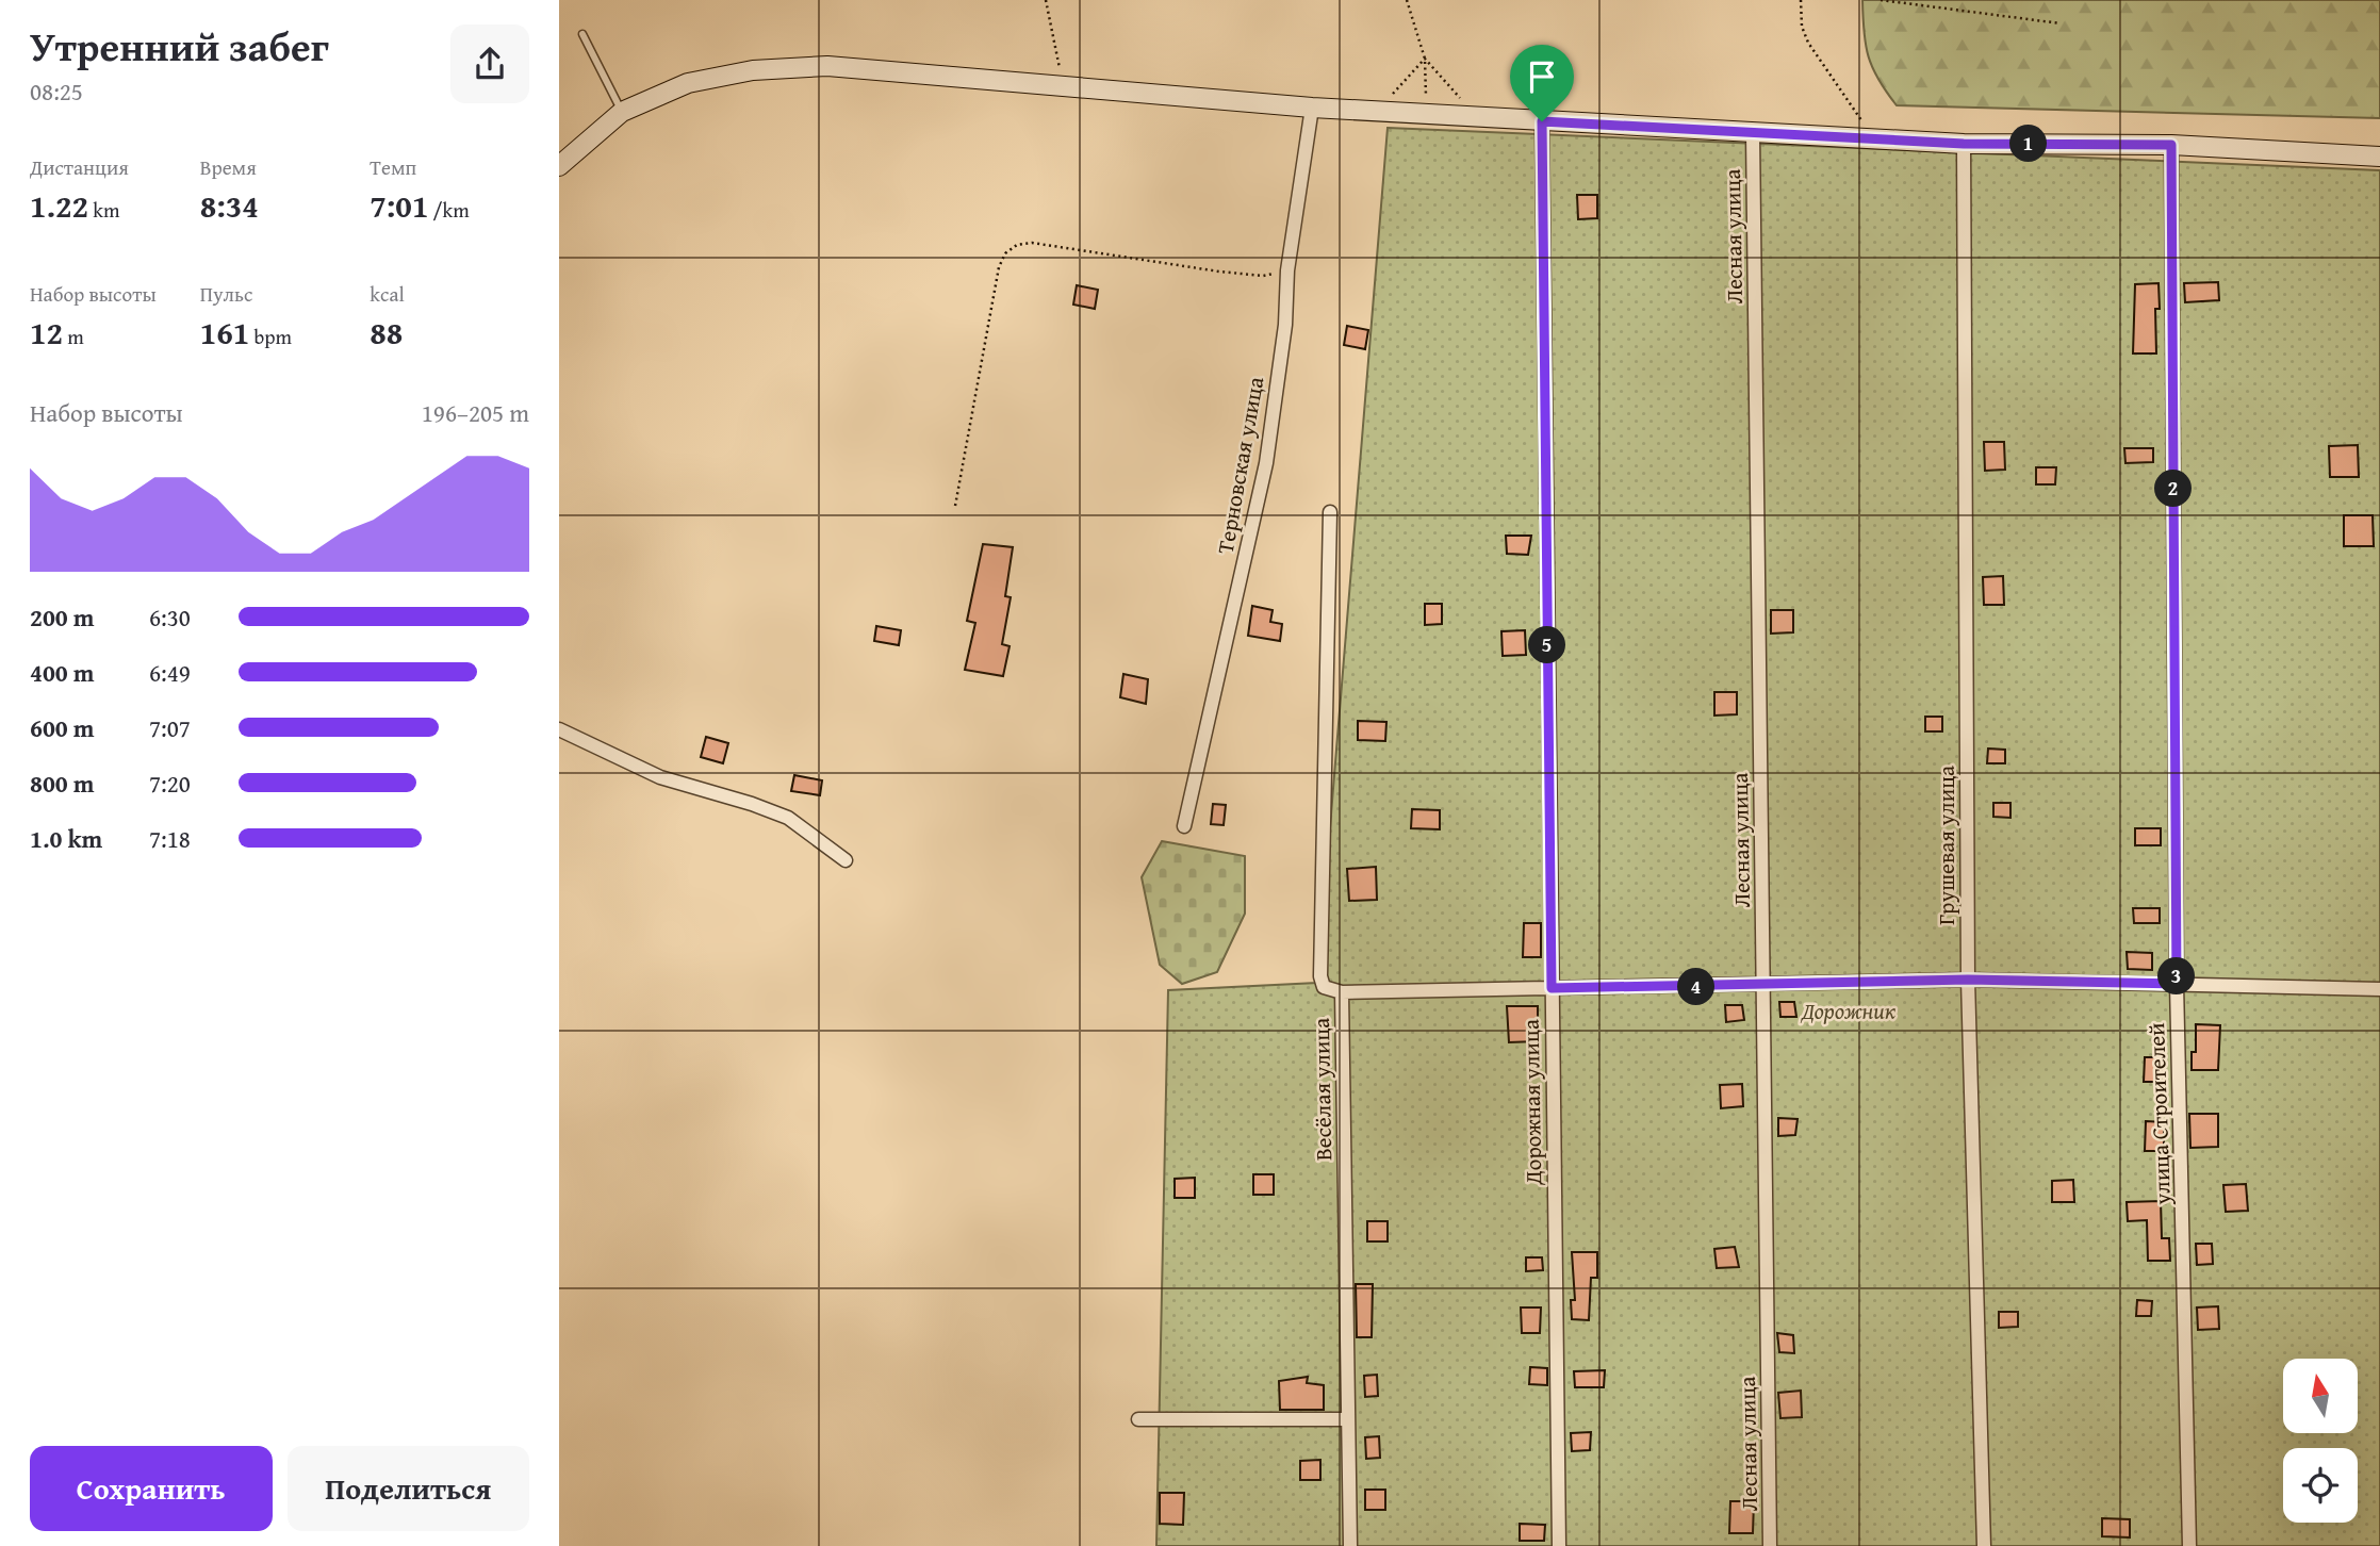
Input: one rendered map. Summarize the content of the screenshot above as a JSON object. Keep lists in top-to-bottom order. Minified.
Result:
{"streets":{"street":["Лесная улица","Терновская улица","Грушевая улица","Весёлая улица","Дорожная улица","улица Строителей"]},"parks":["Дорожник"],"north":"top","page":{"heading":["Утренний забег","08:25"],"pins":["1","2","5","3","4"],"stats":[["Дистанция","1.22 km"],["Время","8:34"],["Темп","7:01 /km"],["Набор высоты","12 m"],["Пульс","161 bpm"],["kcal","88"]],"chart":["Набор высоты","196–205 m"],"list":[{"name":"200 m","note":"6:30"},{"name":"400 m","note":"6:49"},{"name":"600 m","note":"7:07"},{"name":"800 m","note":"7:20"},{"name":"1.0 km","note":"7:18"}],"buttons":["Сохранить","Поделиться"]}}
